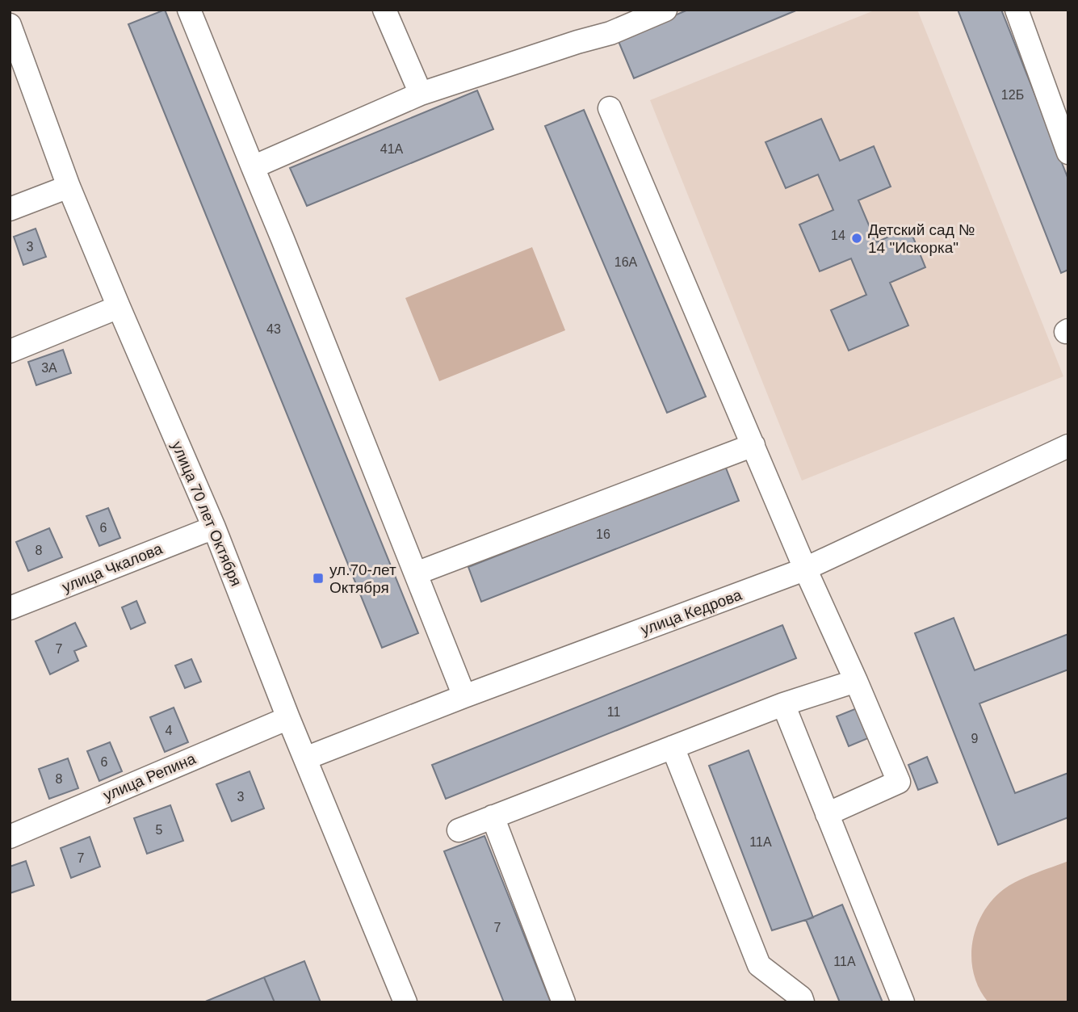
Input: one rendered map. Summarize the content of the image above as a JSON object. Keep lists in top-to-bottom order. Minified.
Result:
{"streets":{"street":["улица 70 лет Октября","улица Чкалова","улица Кедрова","улица Репина"]},"crossings":[["улица 70 лет Октября","улица Чкалова"],["улица 70 лет Октября","улица Кедрова"],["улица 70 лет Октября","улица Репина"]],"places":{"other":["Детский сад № 14 \"Искорка\""],"transit":["ул.70-лет Октября"]},"house_numbers":["12Б","41А","14","3","16А","43","3А","6","16","8","7","11","4","9","6","8","3","5","11А","7","7","11А"]}
